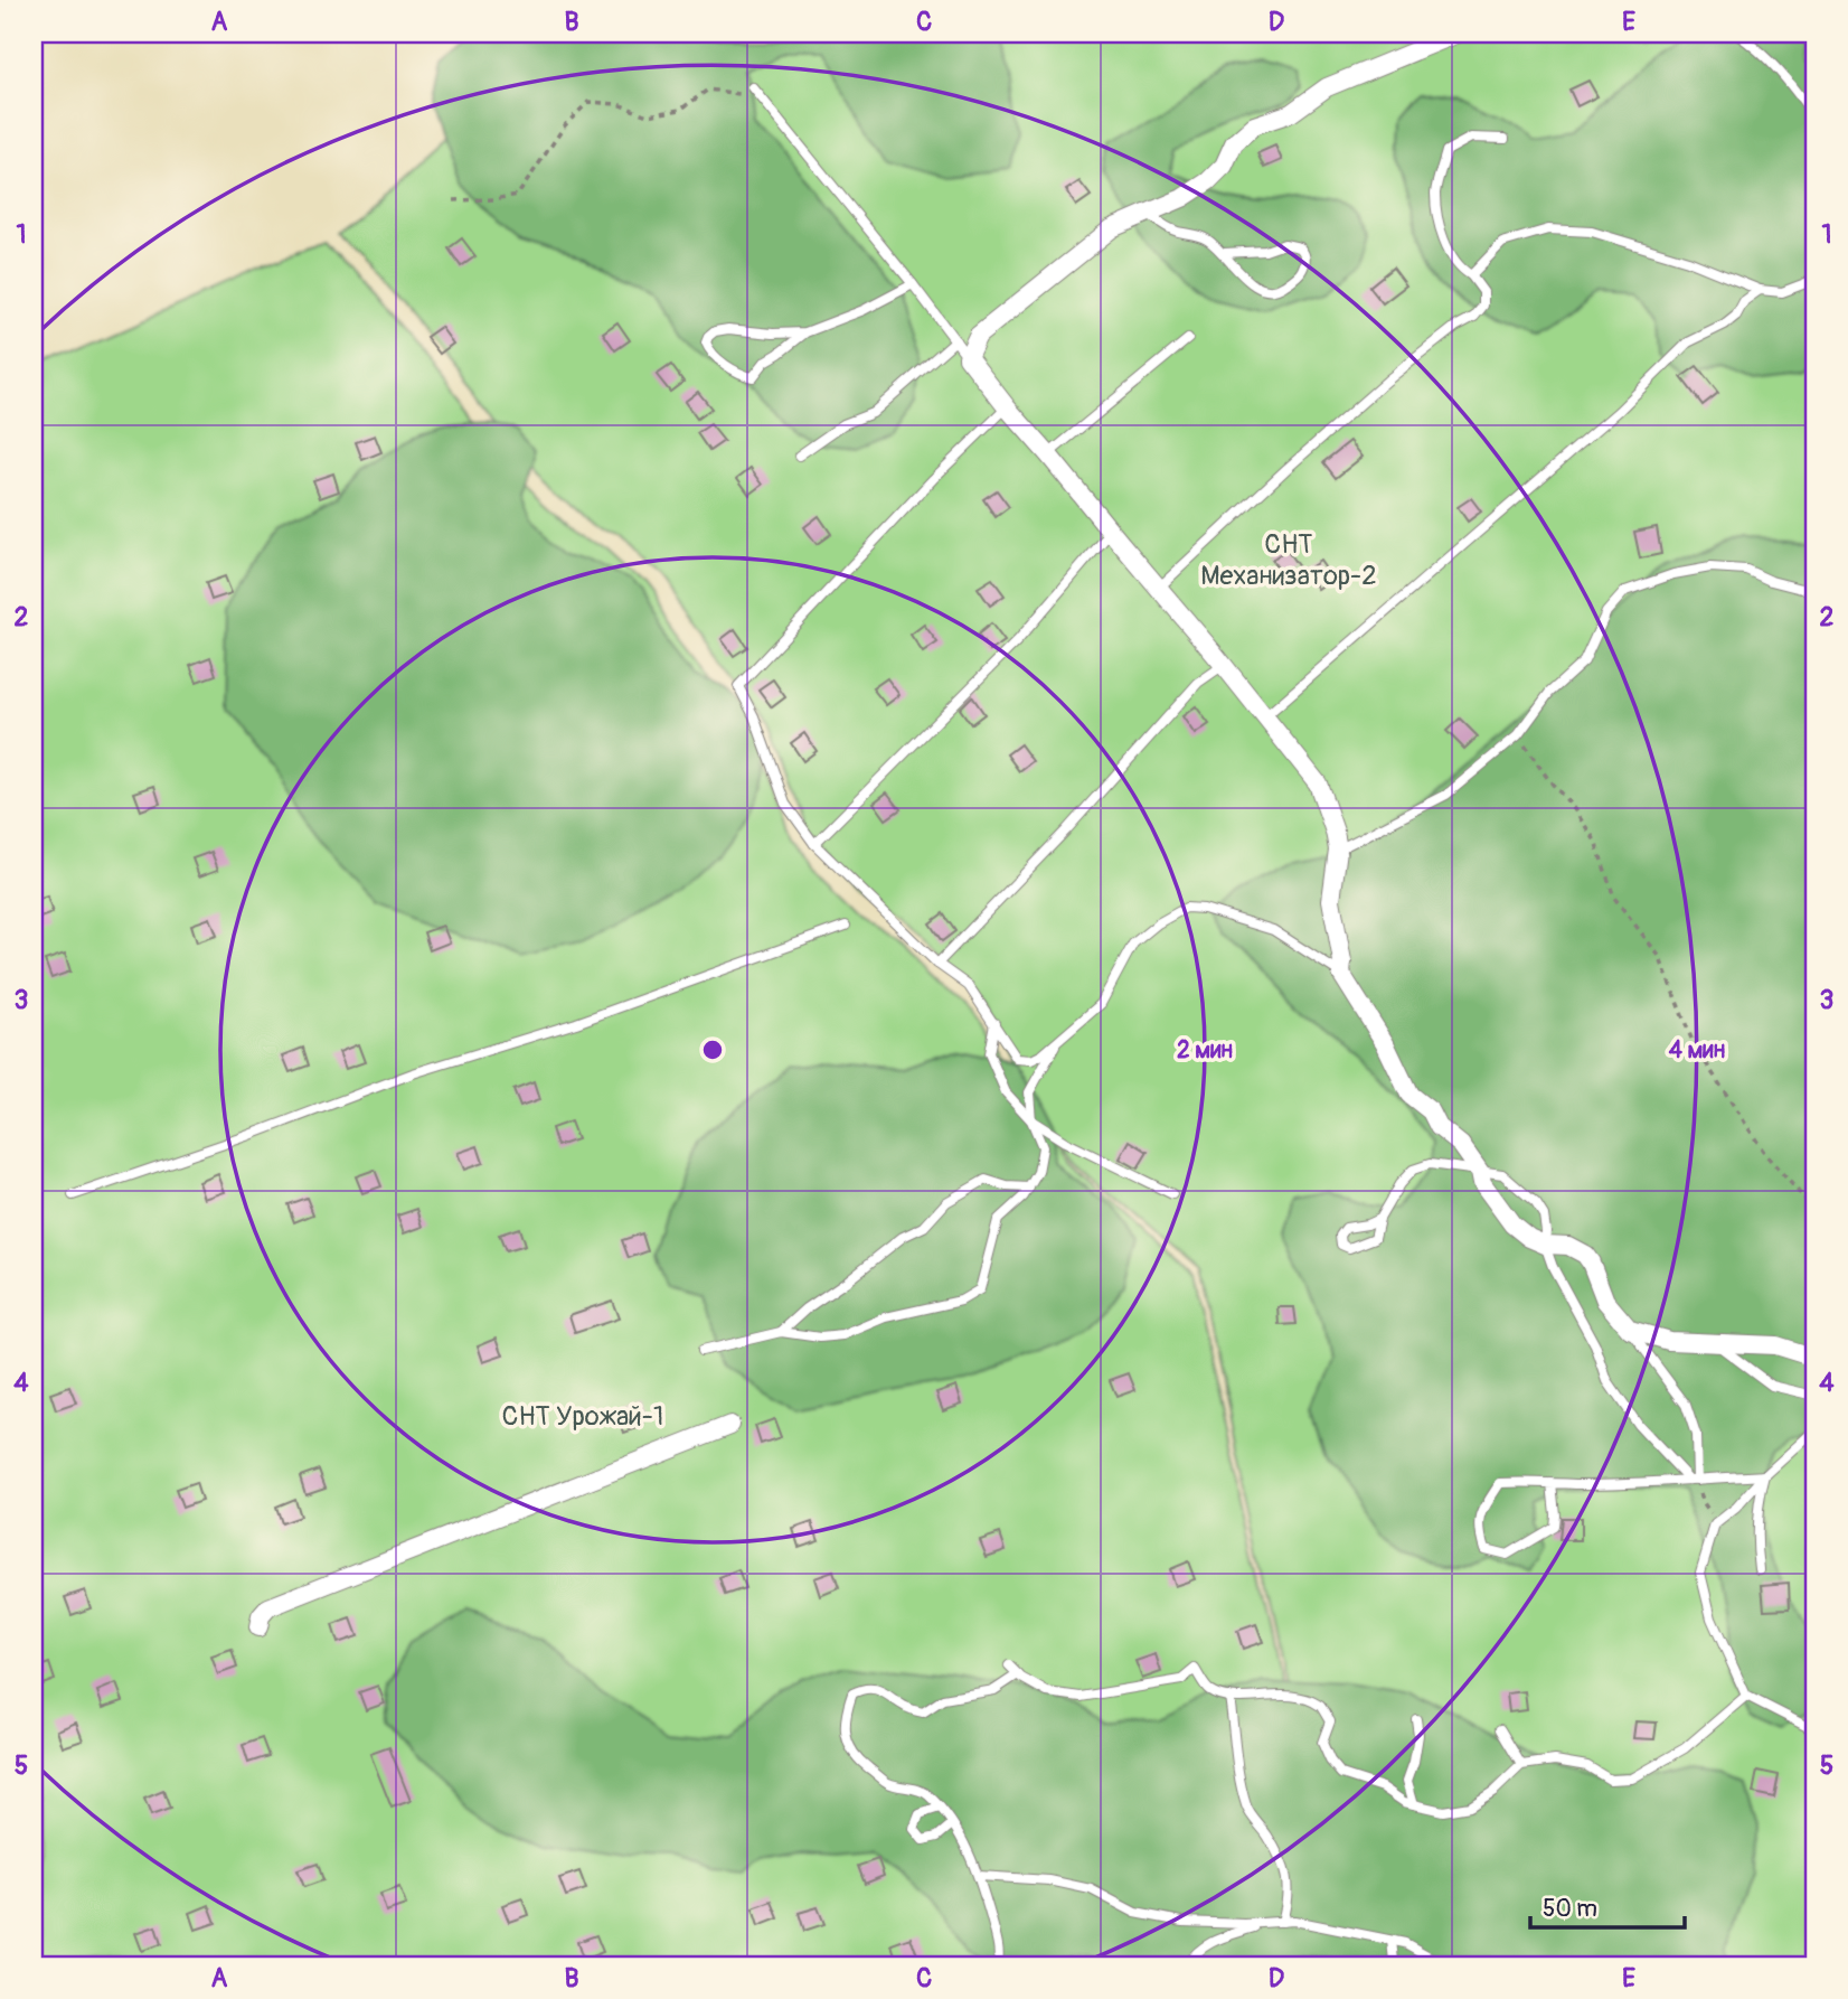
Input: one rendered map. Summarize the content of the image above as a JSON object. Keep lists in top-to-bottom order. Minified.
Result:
{"parks":["СНТ Механизатор-2","СНТ Урожай-1"],"scale_bar":"50 m","grid":{"columns":["A","B","C","D","E"],"rows":["1","2","3","4","5"]},"rings":["2 мин","4 мин"]}
